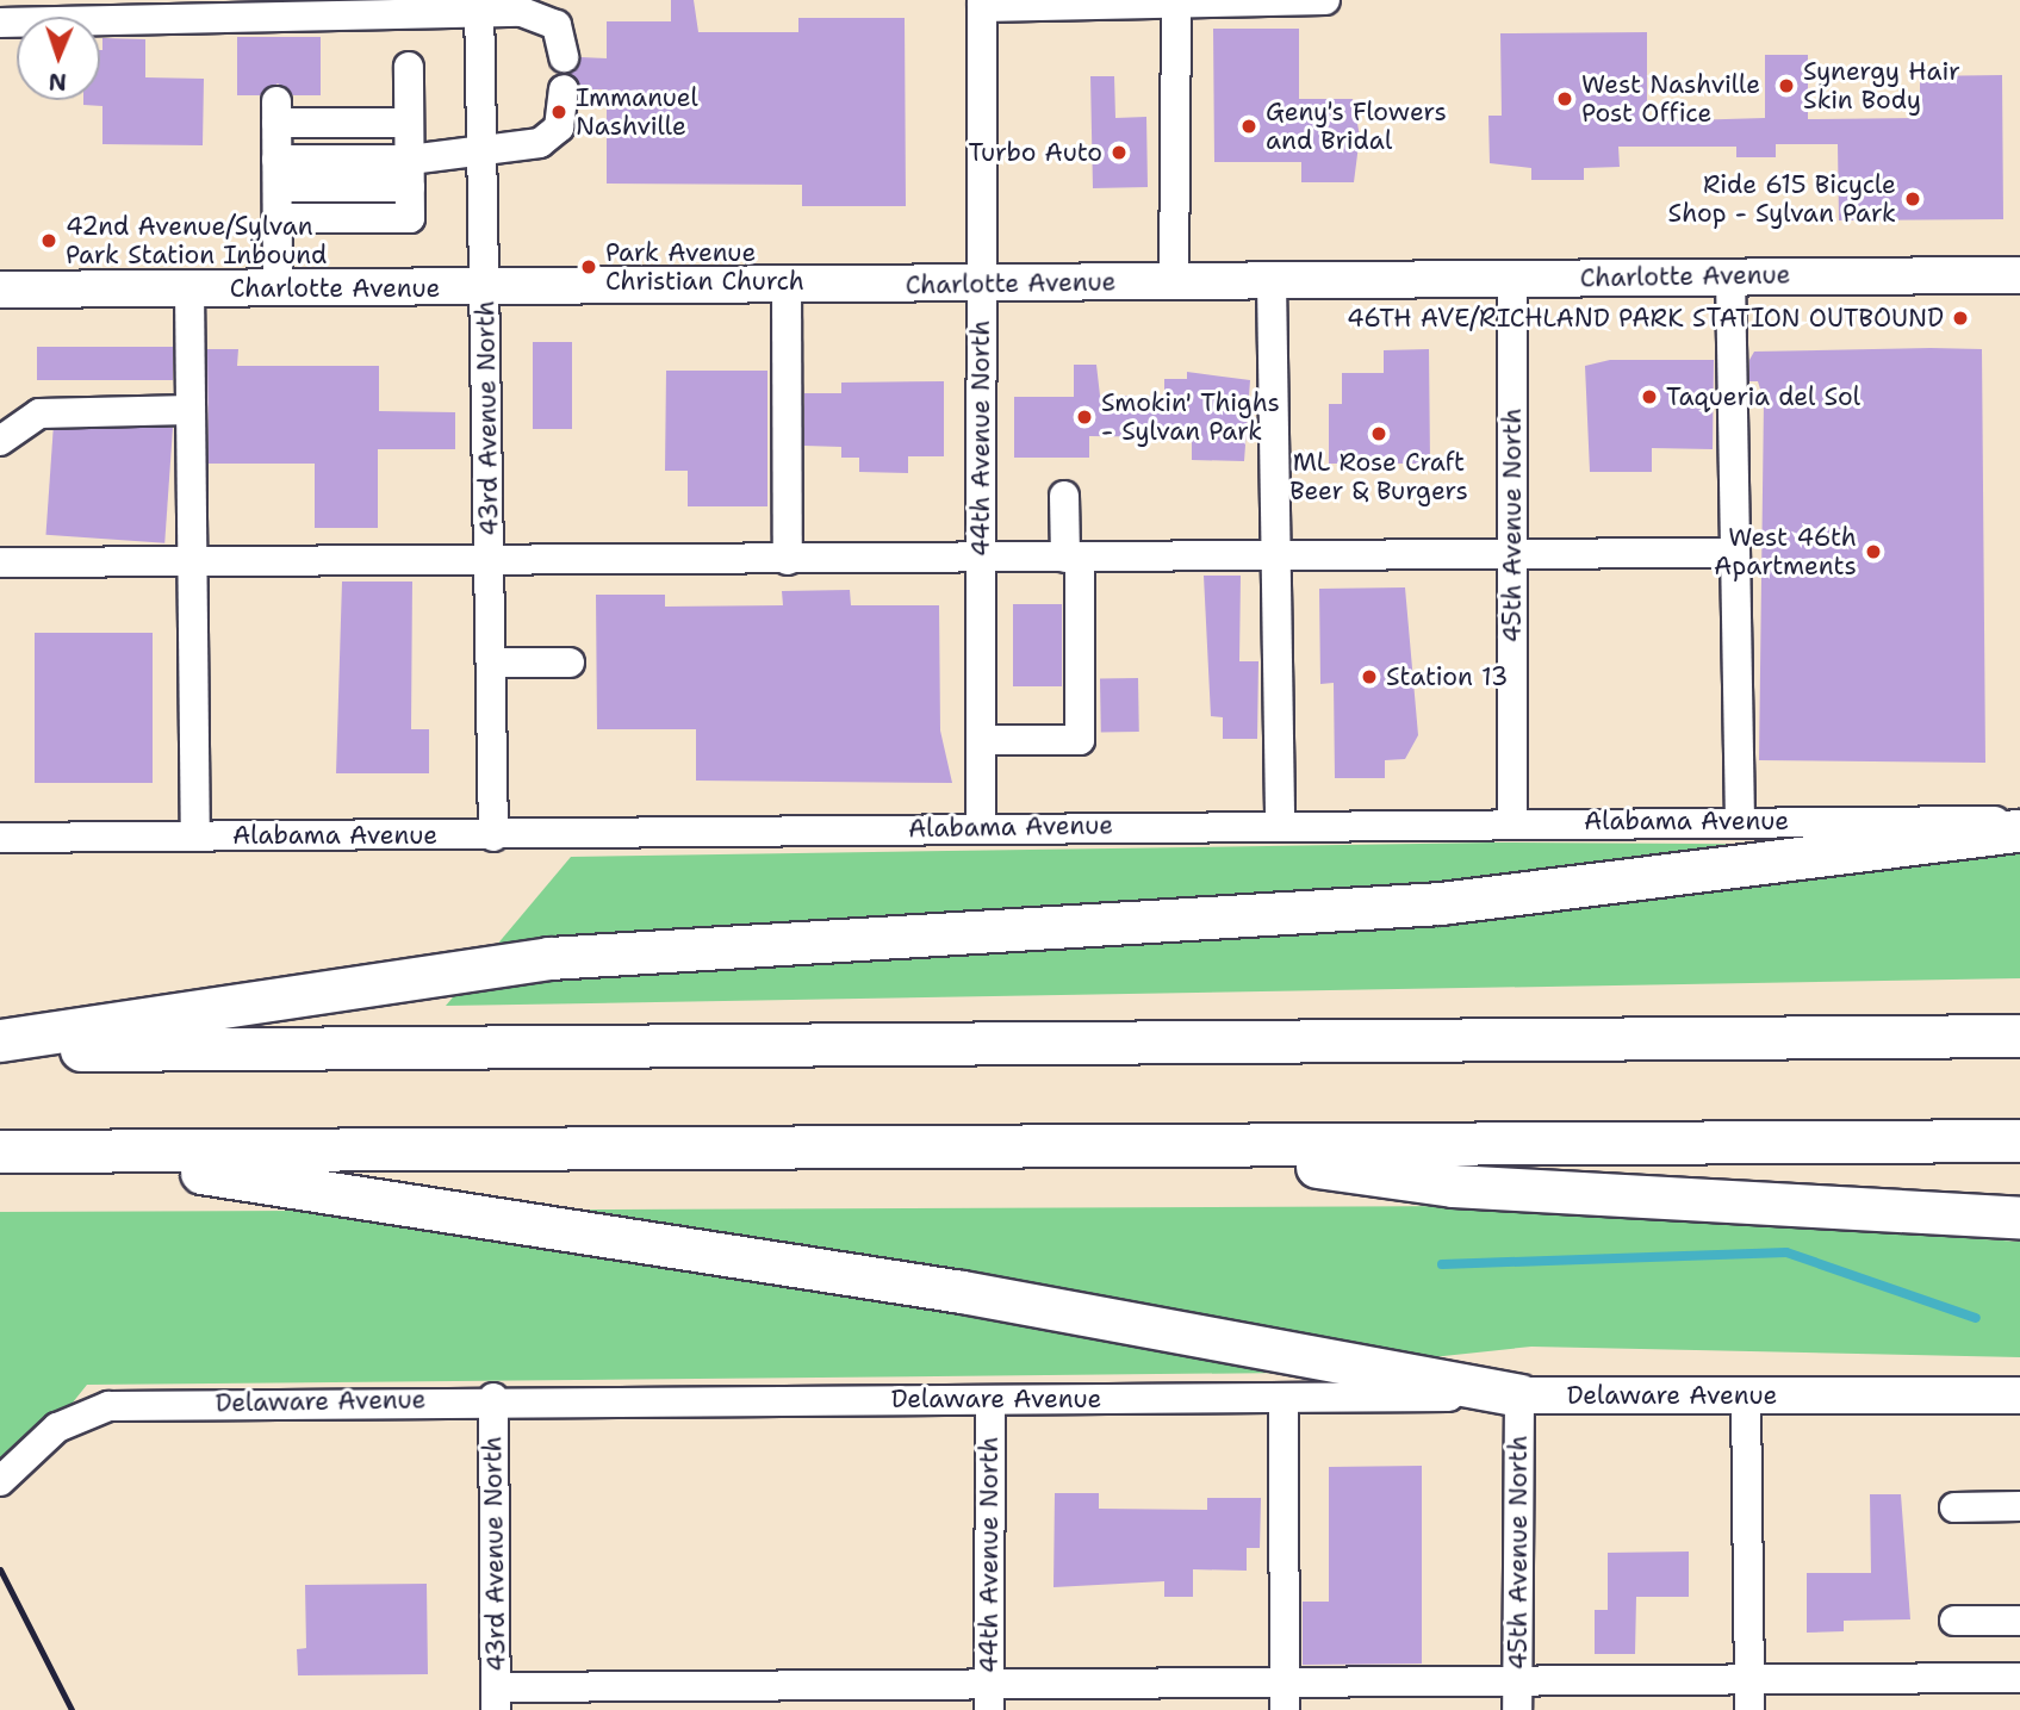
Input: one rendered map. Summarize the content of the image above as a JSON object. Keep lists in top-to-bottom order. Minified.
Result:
{"streets":{"main road":["Charlotte Avenue","Delaware Avenue"],"street":["43rd Avenue North","44th Avenue North","45th Avenue North","Alabama Avenue"]},"crossings":[["Charlotte Avenue","43rd Avenue North"],["Charlotte Avenue","44th Avenue North"],["Charlotte Avenue","45th Avenue North"],["43rd Avenue North","Alabama Avenue"],["43rd Avenue North","Delaware Avenue"],["44th Avenue North","Alabama Avenue"],["44th Avenue North","Delaware Avenue"],["45th Avenue North","Alabama Avenue"],["45th Avenue North","Delaware Avenue"]],"places":["Synergy Hair Skin Body","West Nashville Post Office","Immanuel Nashville","Geny's Flowers and Bridal","Turbo Auto","Ride 615 Bicycle Shop - Sylvan Park","42nd Avenue/Sylvan Park Station Inbound","Park Avenue Christian Church","46TH AVE/RICHLAND PARK STATION OUTBOUND","Taqueria del Sol","Smokin' Thighs - Sylvan Park","ML Rose Craft Beer & Burgers","West 46th Apartments","Station 13"],"north":"bottom"}
